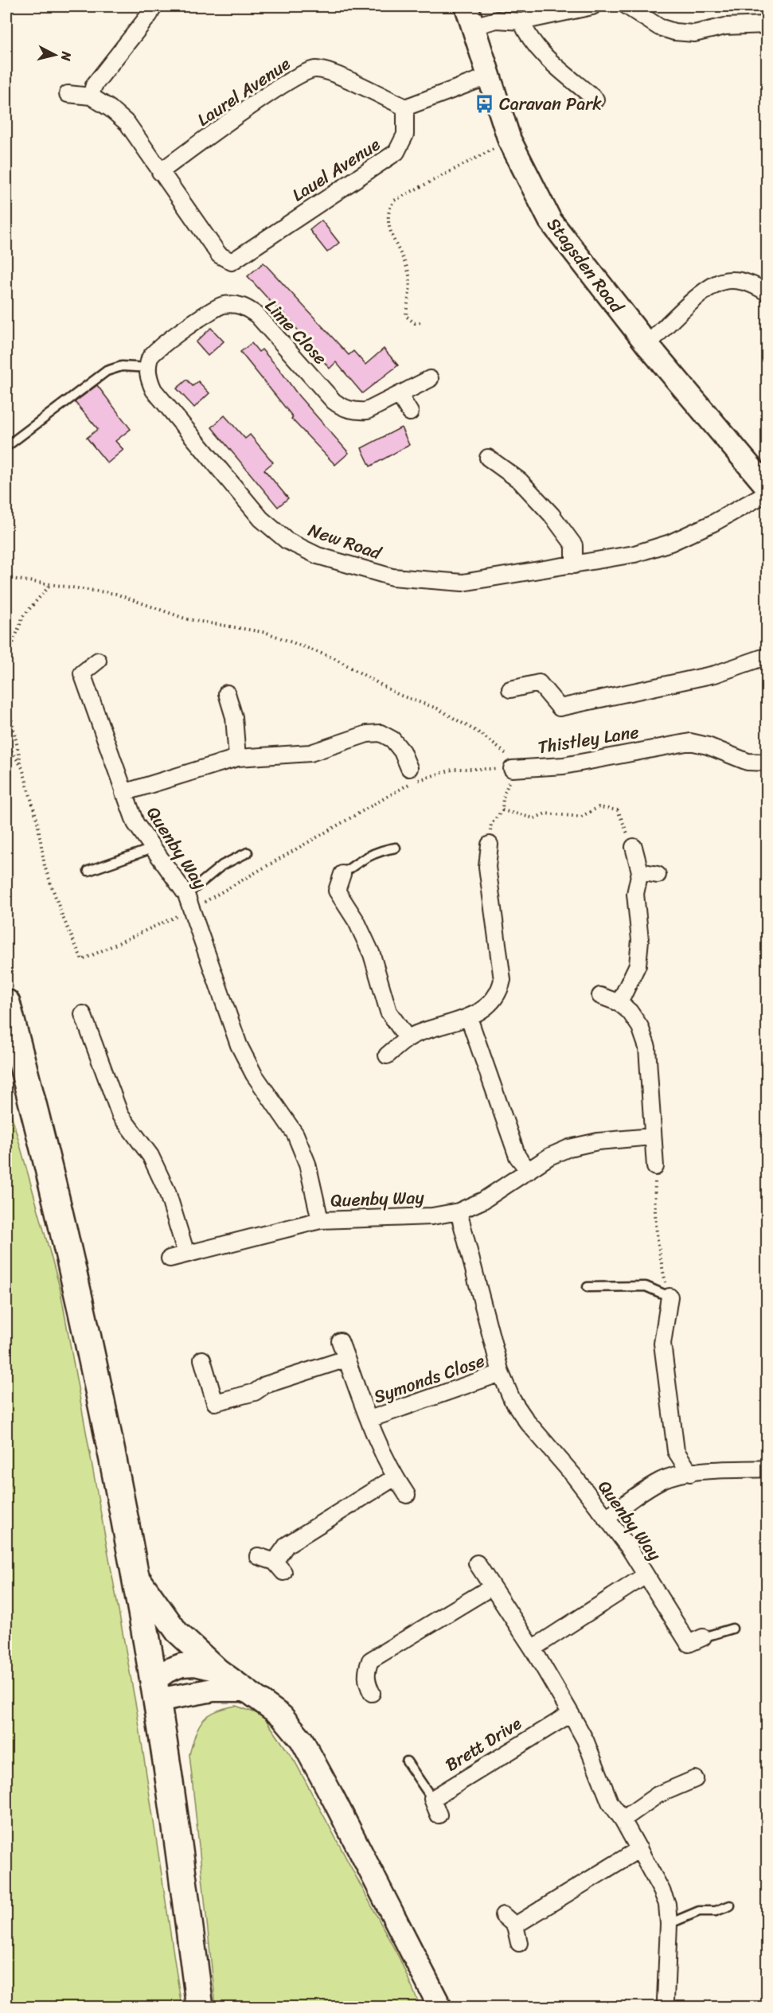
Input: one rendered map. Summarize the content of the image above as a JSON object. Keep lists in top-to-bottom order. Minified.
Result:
{"streets":{"street":["Laurel Avenue","Lauel Avenue","Stagsden Road","Lime Close","New Road","Thistley Lane","Quenby Way","Symonds Close","Brett Drive"]},"crossings":[["Laurel Avenue","Lauel Avenue"],["Lime Close","New Road"],["Quenby Way","Symonds Close"]],"places":{"bus stop":["Caravan Park"]},"north":"right"}
